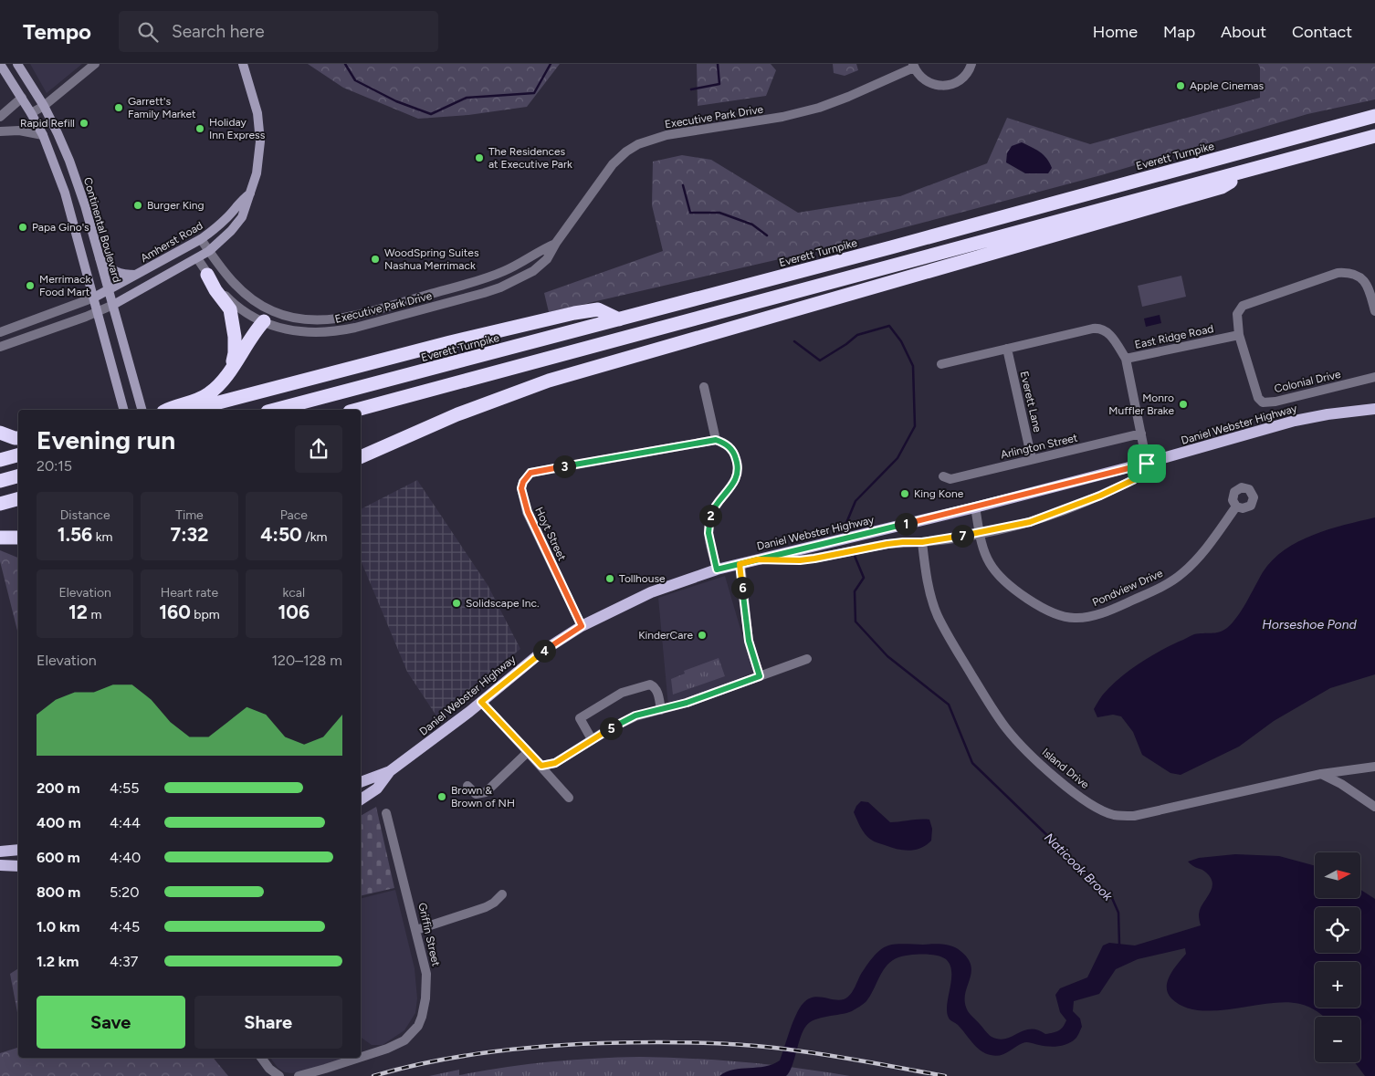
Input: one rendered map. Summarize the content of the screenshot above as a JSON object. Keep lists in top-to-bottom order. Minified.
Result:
{"streets":{"highway":["Everett Turnpike"],"main road":["Continental Boulevard","Amherst Road","Daniel Webster Highway"],"street":["Executive Park Drive","East Ridge Road","Colonial Drive","Everett Lane","Arlington Street","Hoyt Street","Pondview Drive","Island Drive","Griffin Street"]},"crossings":[["Executive Park Drive","Amherst Road"],["Continental Boulevard","Amherst Road"],["East Ridge Road","Colonial Drive"],["East Ridge Road","Everett Lane"],["Everett Lane","Arlington Street"],["Daniel Webster Highway","Hoyt Street"],["Daniel Webster Highway","Pondview Drive"]],"water":["Horseshoe Pond","Naticook Brook"],"places":["Apple Cinemas","Garrett's Family Market","Rapid Refill","Holiday Inn Express","The Residences at Executive Park","Burger King","Papa Gino's","WoodSpring Suites Nashua Merrimack","Merrimack Food Mart","Monro Muffler Brake","King Kone","Tollhouse","Solidscape Inc.","KinderCare","Brown & Brown of NH"],"north":"right","page":{"header":"Tempo","search":"Search here","nav":["Home","Map","About","Contact"],"heading":["Evening run","20:15"],"pins":["3","2","1","7","6","4","5"],"stats":[["Distance","1.56 km"],["Time","7:32"],["Pace","4:50 /km"],["Elevation","12 m"],["Heart rate","160 bpm"],["kcal","106"]],"chart":["Elevation","120–128 m"],"list":[{"name":"200 m","note":"4:55"},{"name":"400 m","note":"4:44"},{"name":"600 m","note":"4:40"},{"name":"800 m","note":"5:20"},{"name":"1.0 km","note":"4:45"},{"name":"1.2 km","note":"4:37"}],"map_buttons":["+","−"],"buttons":["Save","Share"]}}
